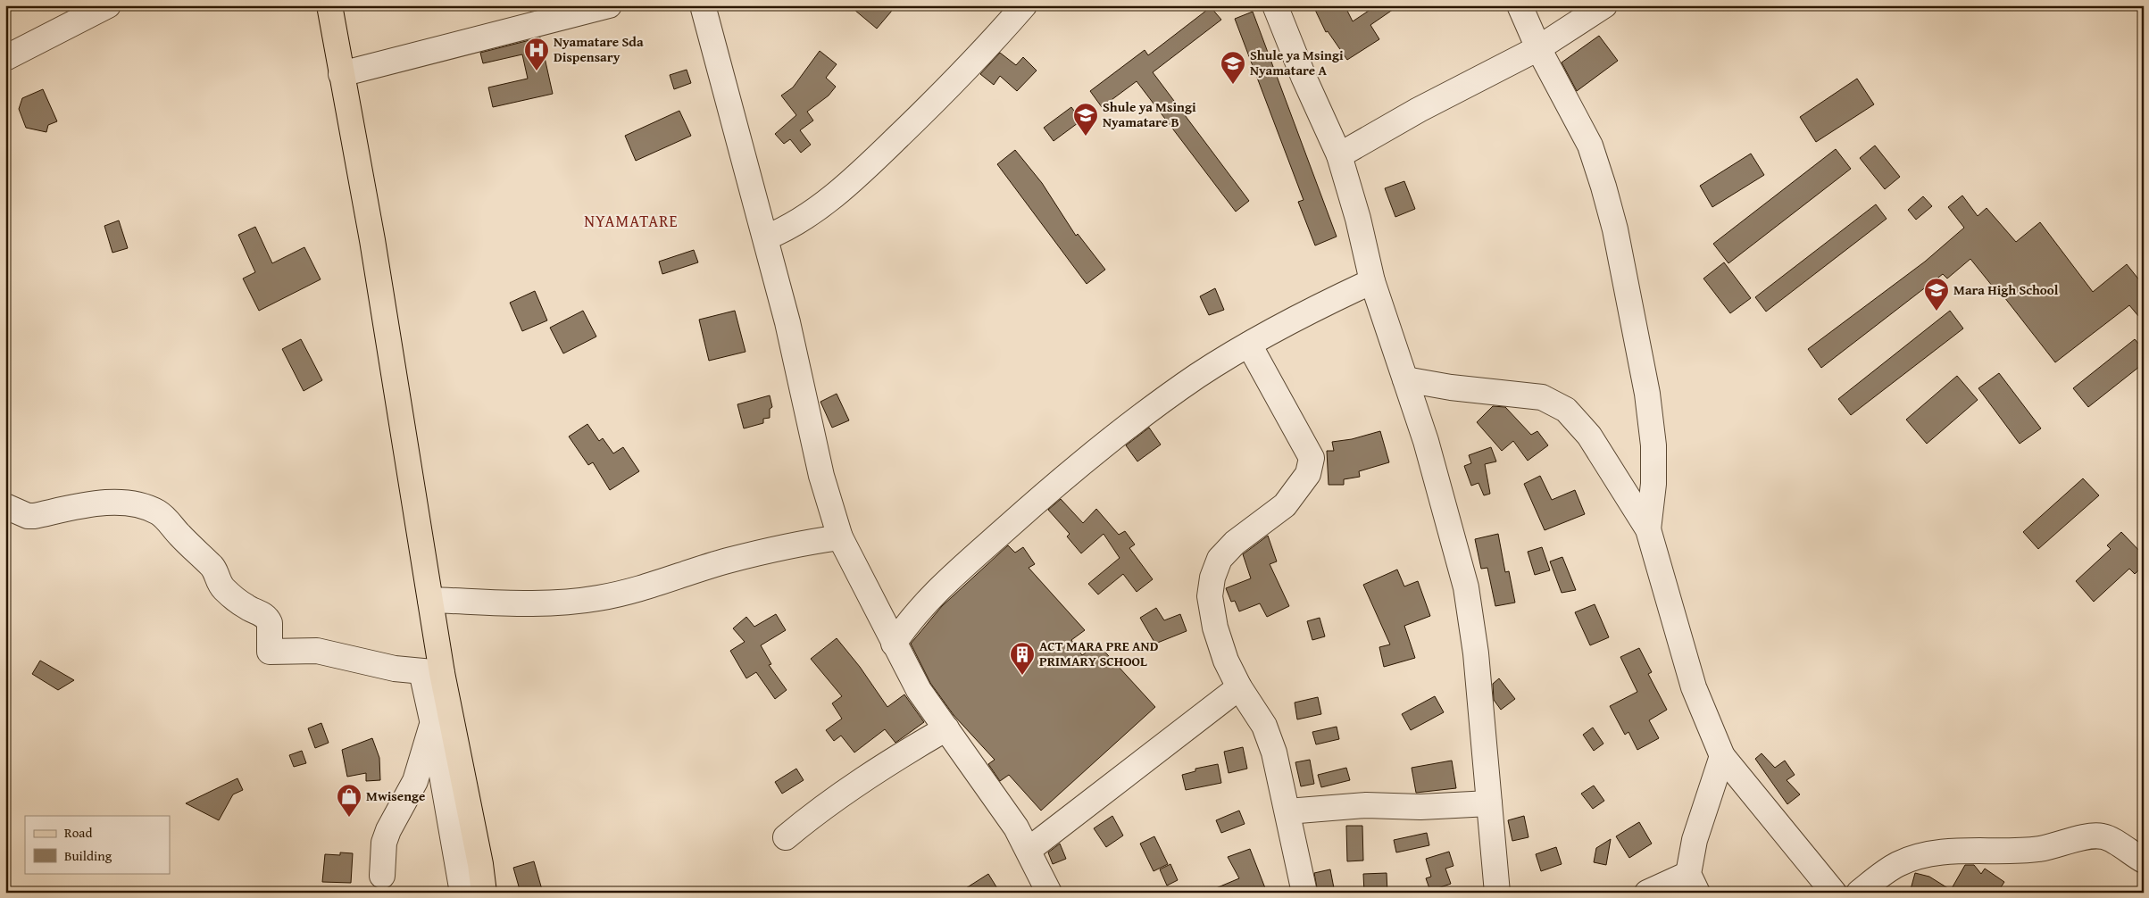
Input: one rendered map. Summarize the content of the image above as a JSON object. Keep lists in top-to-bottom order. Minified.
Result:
{"districts":["NYAMATARE"],"places":{"hospital":["Nyamatare Sda Dispensary"],"school or university":["Shule ya Msingi Nyamatare A","Shule ya Msingi Nyamatare B","Mara High School"],"building":["ACT MARA PRE AND PRIMARY SCHOOL"],"shop":["Mwisenge"]},"legend":["Road","Building"]}
